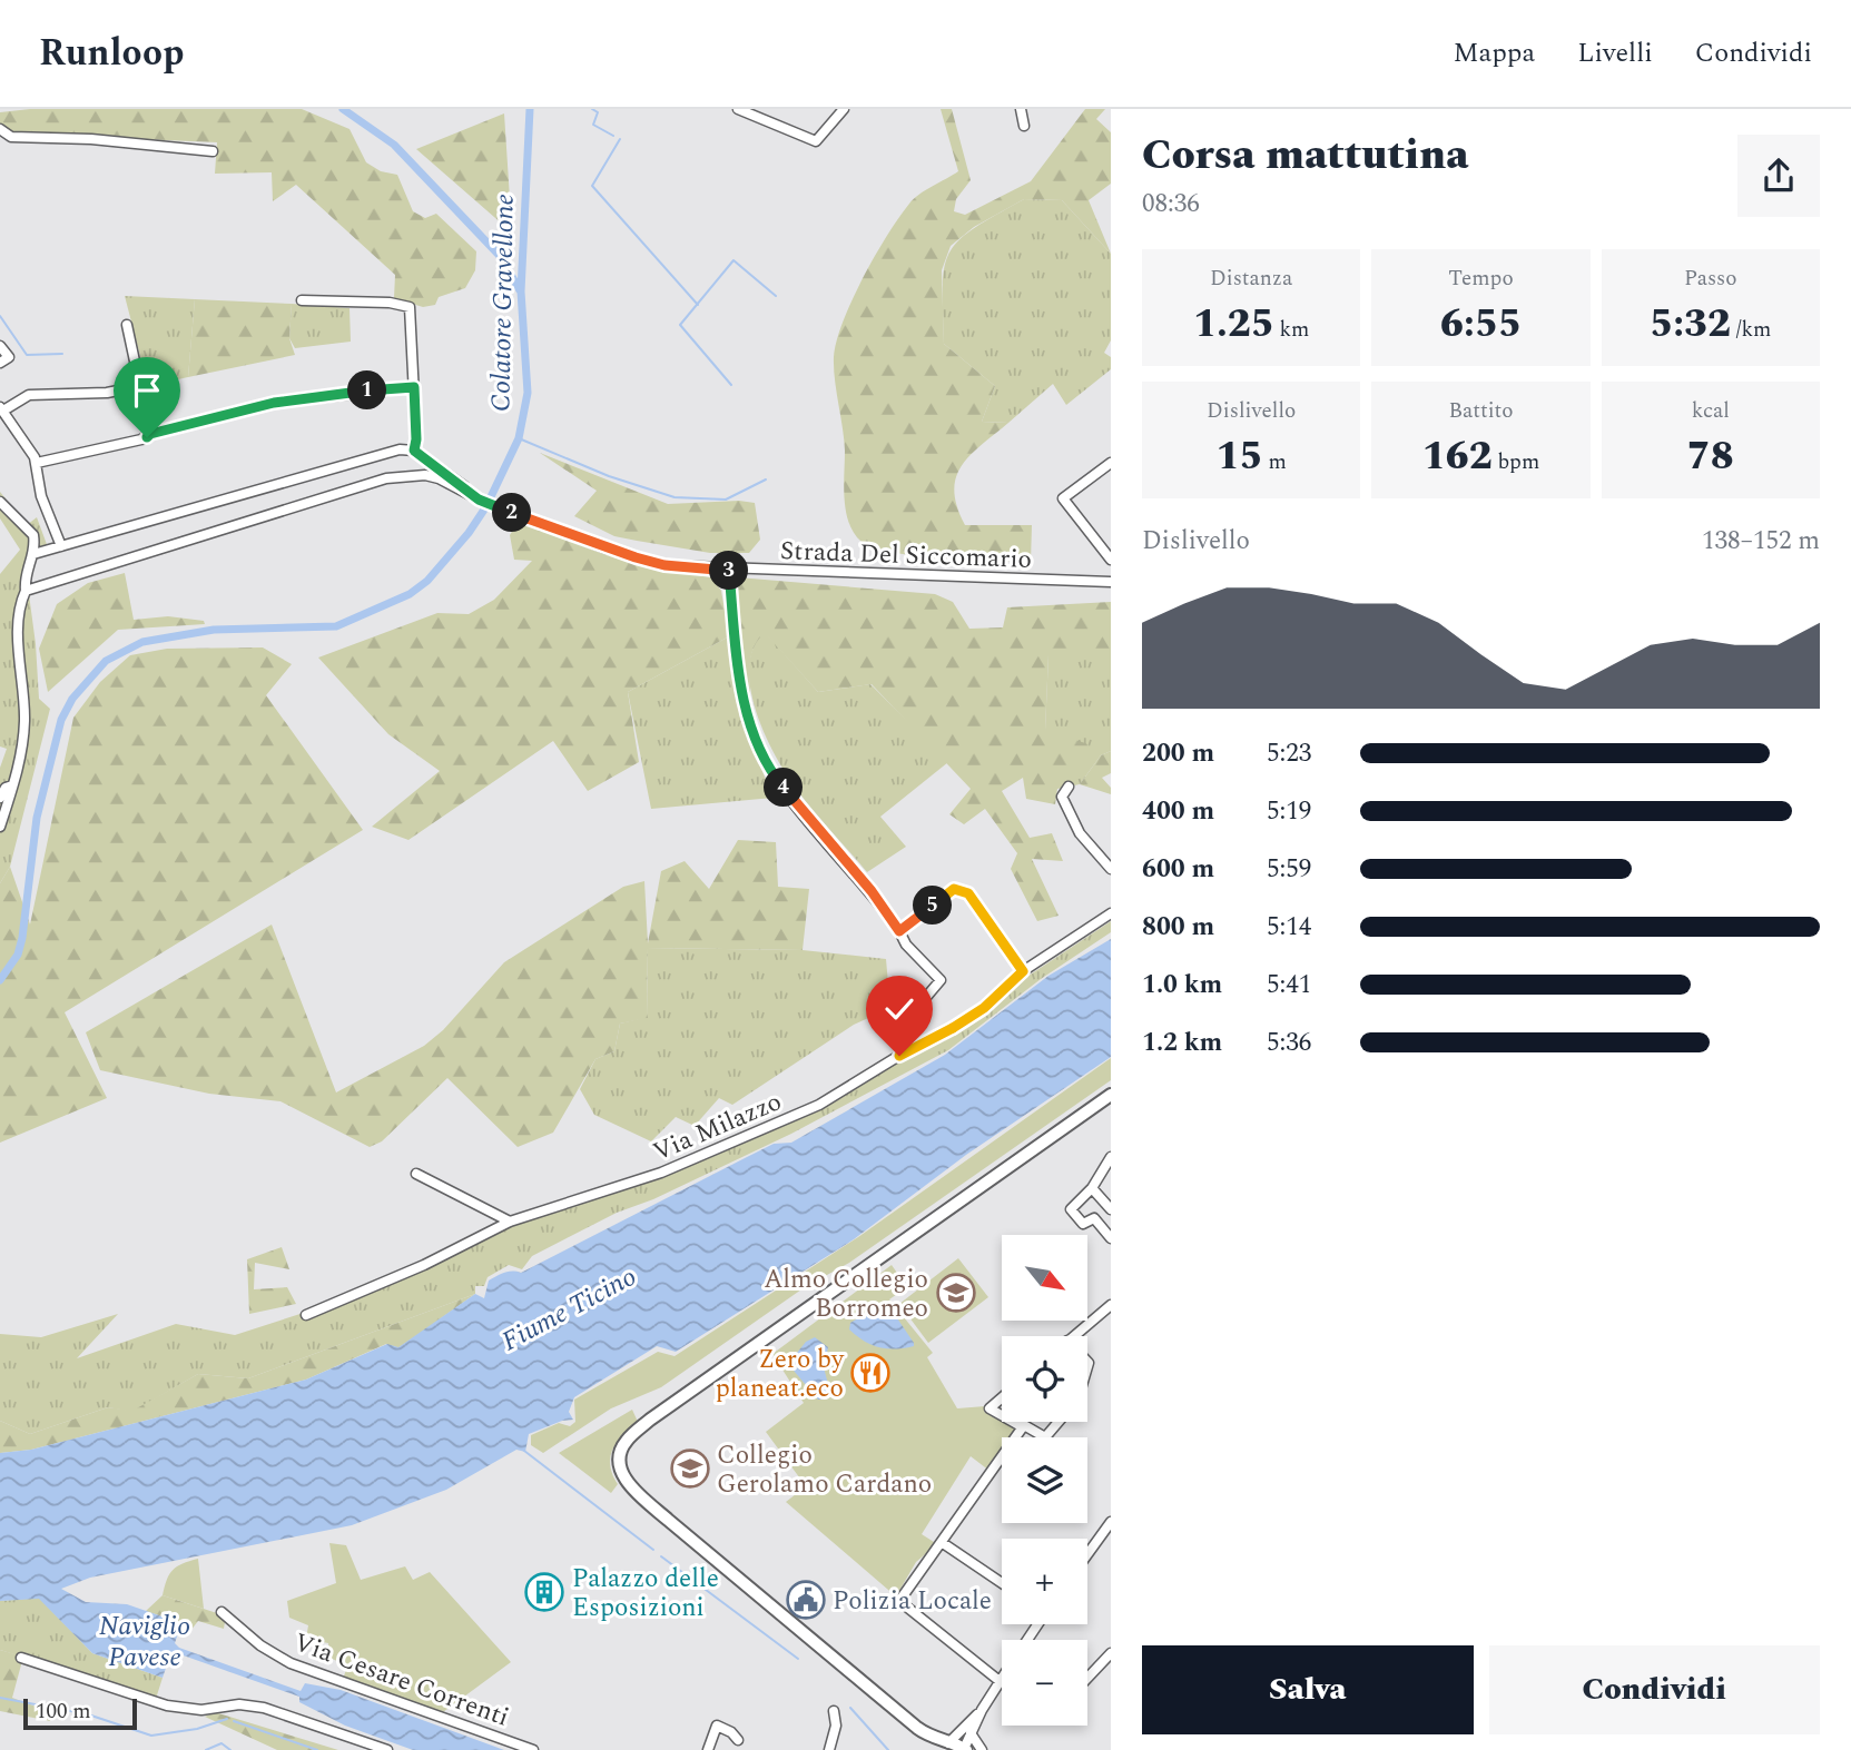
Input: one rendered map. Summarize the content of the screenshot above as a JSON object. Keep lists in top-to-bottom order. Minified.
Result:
{"streets":{"street":["Strada Del Siccomario","Via Milazzo","Via Cesare Correnti"]},"water":["Colatore Gravellone","Fiume Ticino","Naviglio Pavese"],"places":{"school or university":["Almo Collegio Borromeo","Collegio Gerolamo Cardano"],"restaurant":["Zero by planeat.eco"],"building":["Palazzo delle Esposizioni"],"public building":["Polizia Locale"]},"scale_bar":"100 m","north":"bottom right","page":{"header":"Runloop","nav":["Mappa","Livelli","Condividi"],"heading":["Corsa mattutina","08:36"],"stats":[["Distanza","1.25 km"],["Tempo","6:55"],["Passo","5:32 /km"],["Dislivello","15 m"],["Battito","162 bpm"],["kcal","78"]],"pins":["1","2","3","4","5"],"chart":["Dislivello","138–152 m"],"list":[{"name":"200 m","note":"5:23"},{"name":"400 m","note":"5:19"},{"name":"600 m","note":"5:59"},{"name":"800 m","note":"5:14"},{"name":"1.0 km","note":"5:41"},{"name":"1.2 km","note":"5:36"}],"map_buttons":["+","−"],"buttons":["Salva","Condividi"],"scale":"100 m"}}
